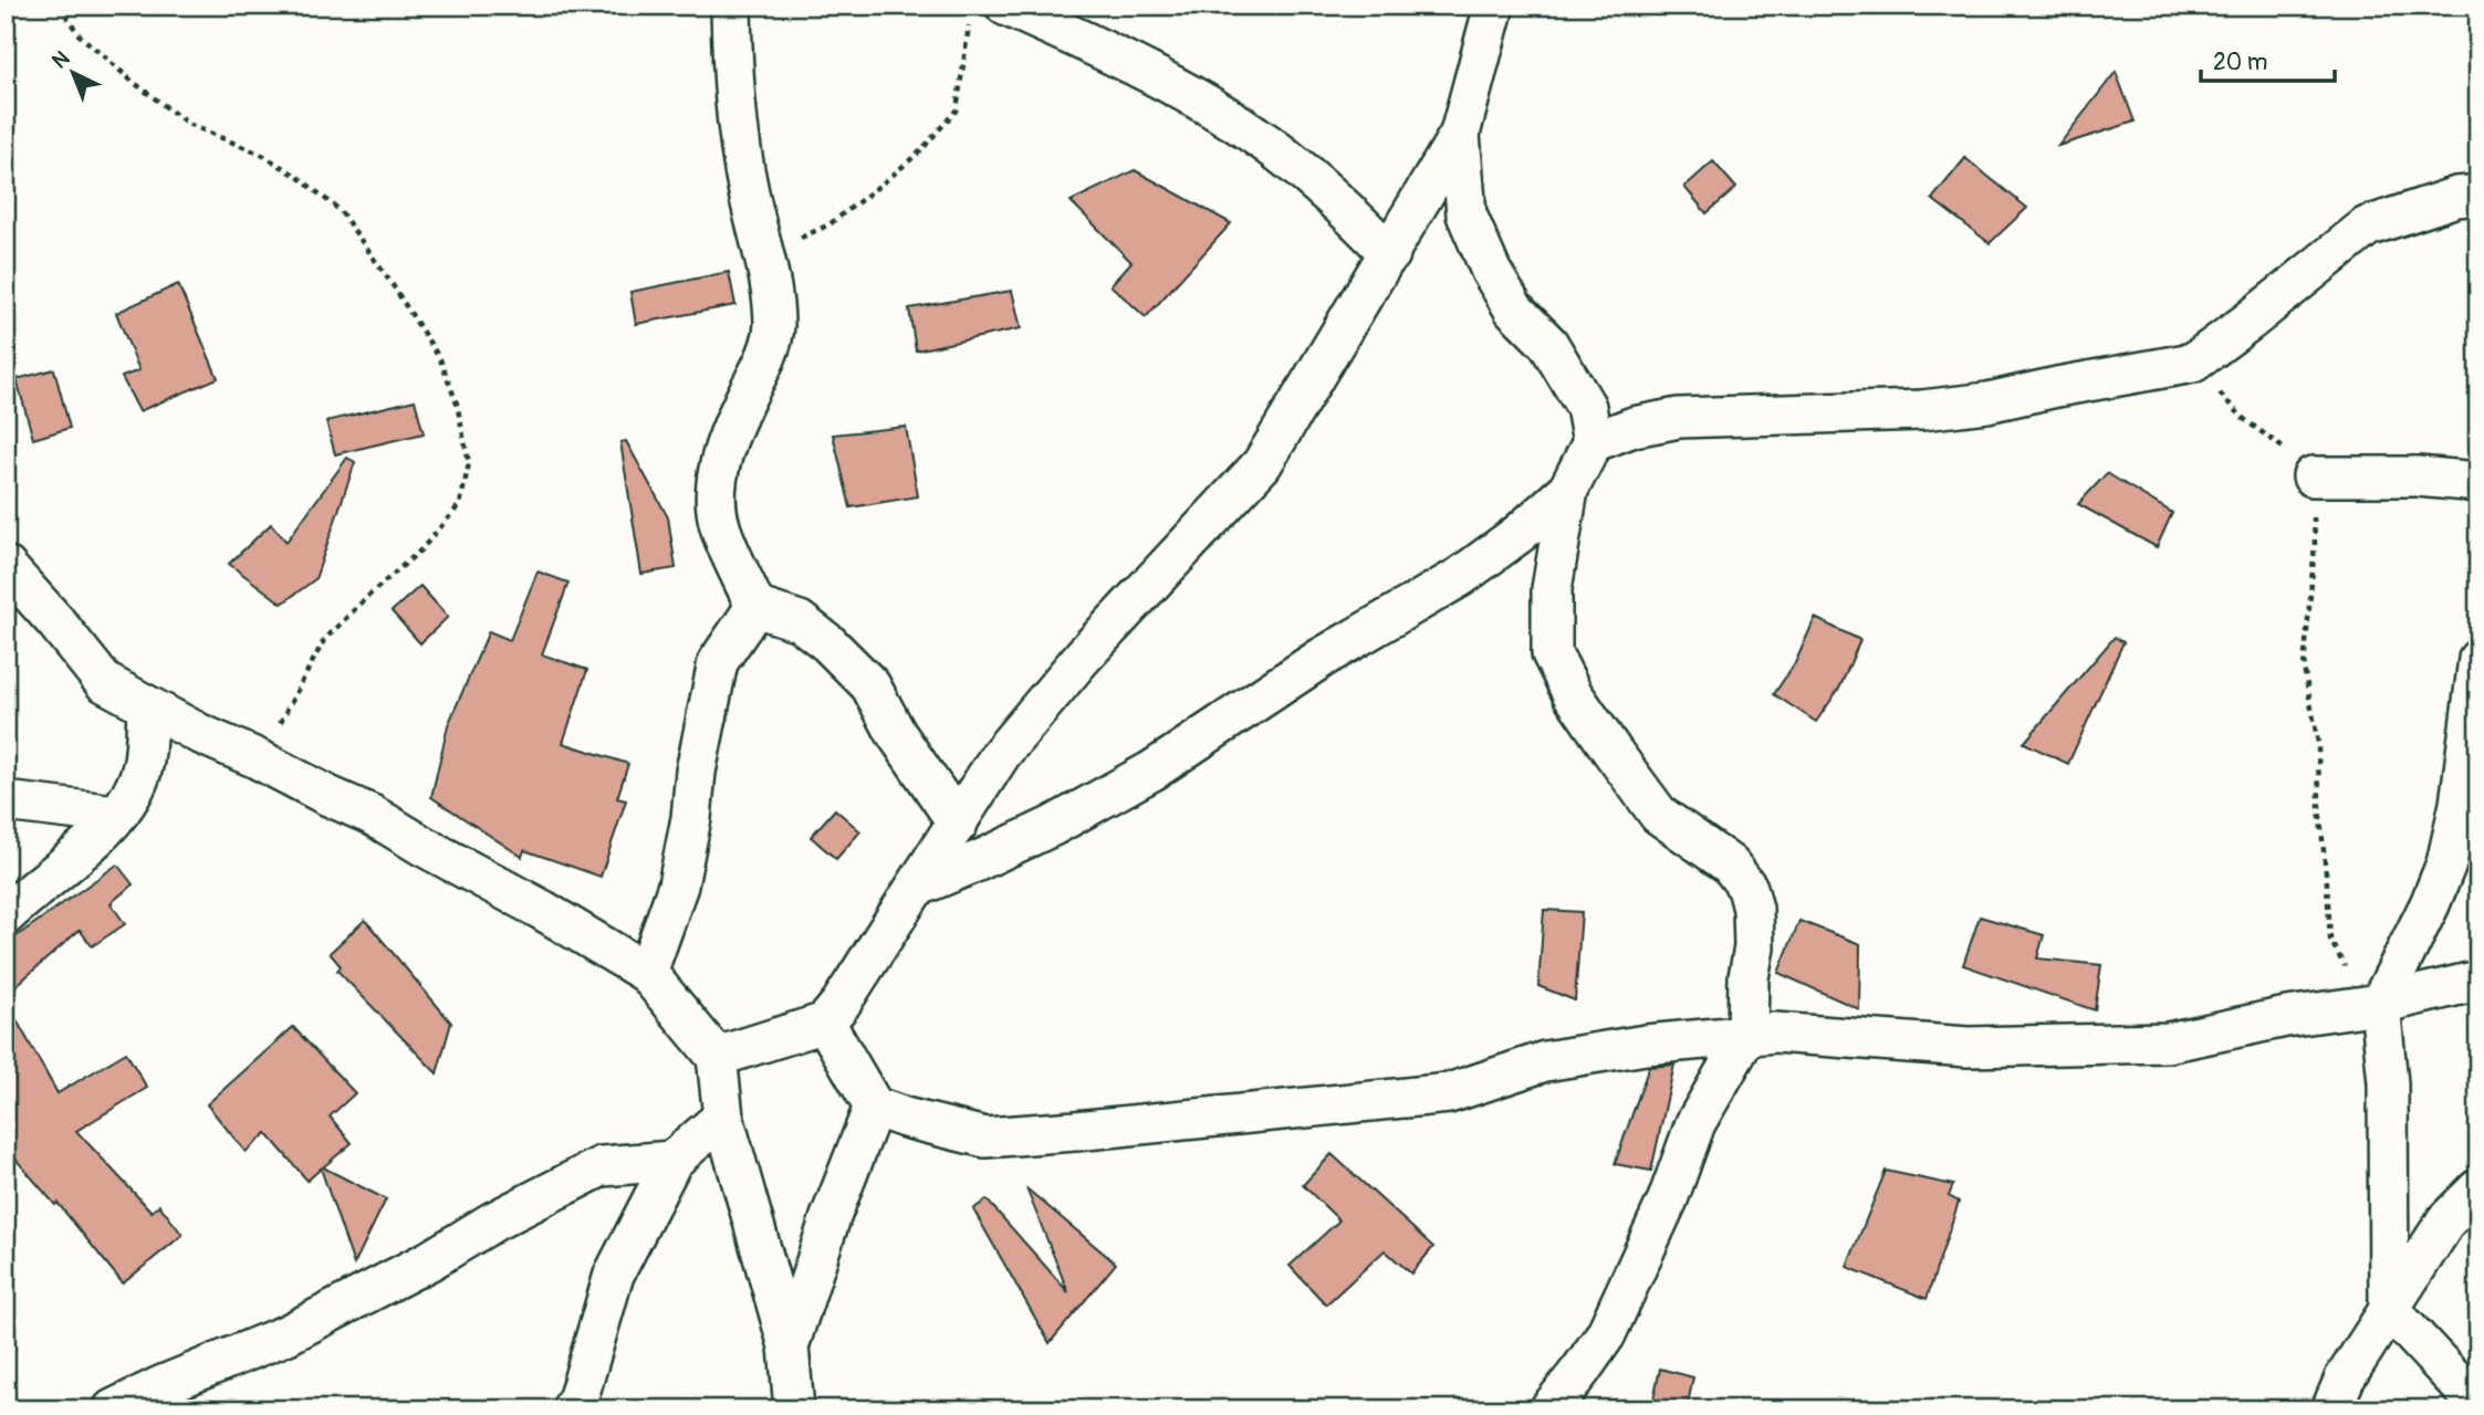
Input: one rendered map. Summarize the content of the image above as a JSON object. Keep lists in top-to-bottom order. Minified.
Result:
{"scale_bar":"20 m","north":"top left"}
